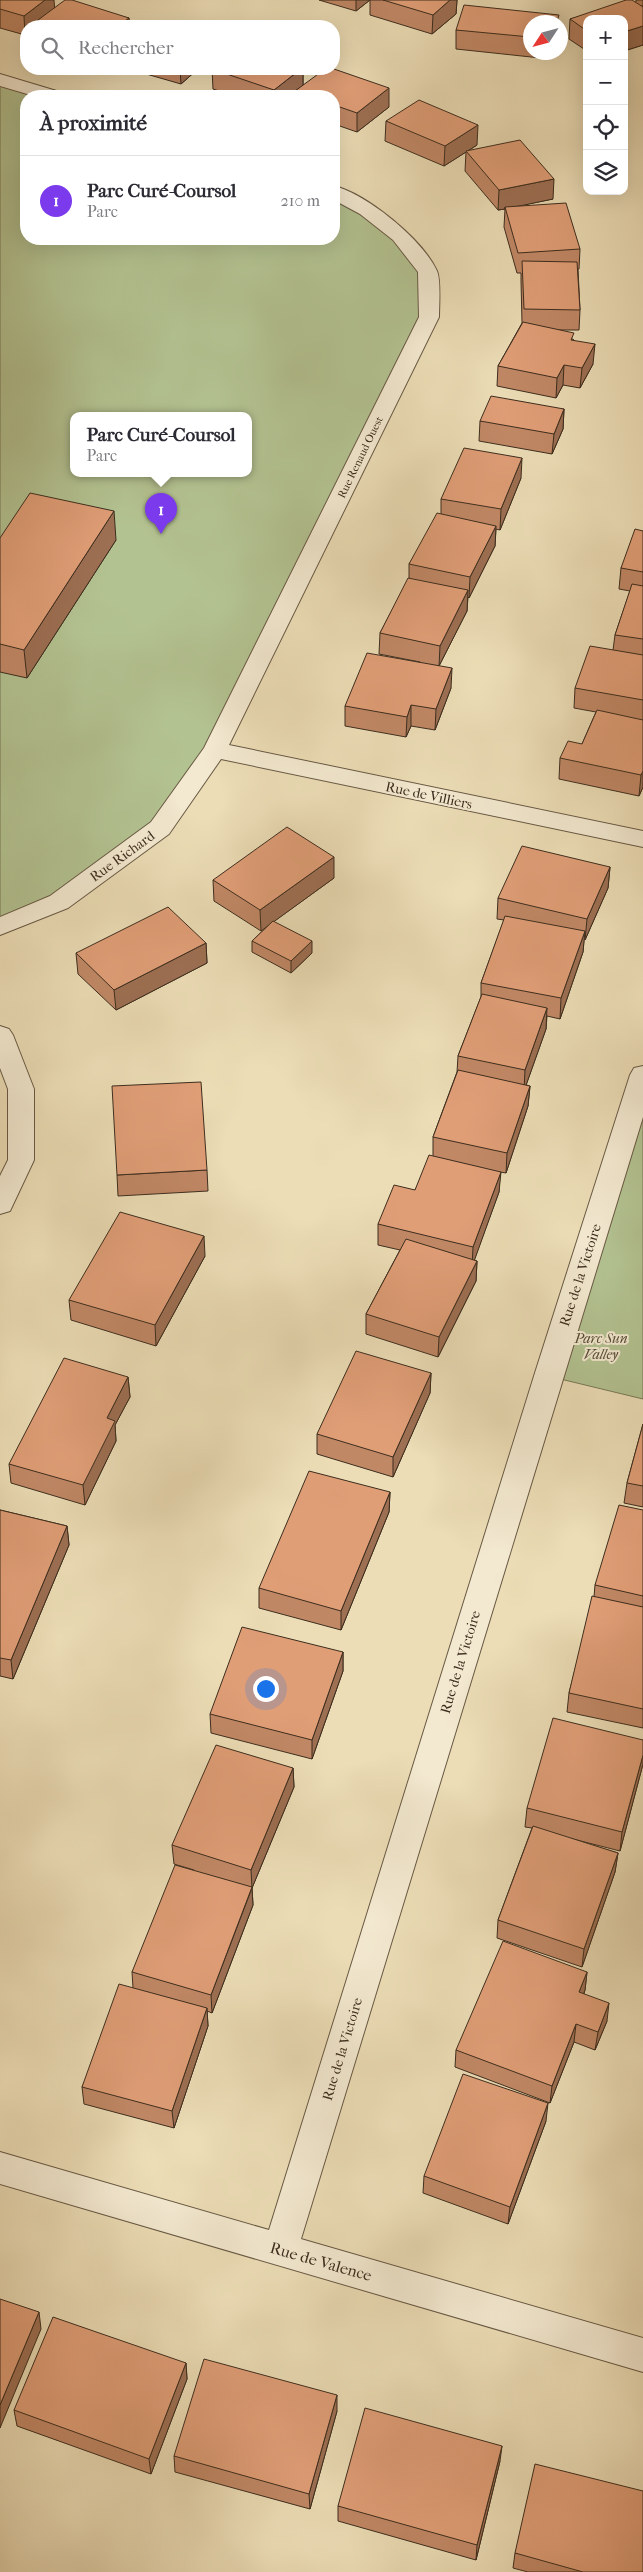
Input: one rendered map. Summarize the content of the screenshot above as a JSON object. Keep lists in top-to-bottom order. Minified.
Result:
{"streets":{"street":["Rue Renaud Ouest","Rue de Villiers","Rue Richard","Rue de la Victoire","Rue de Valence"]},"crossings":[["Rue Renaud Ouest","Rue de Villiers"],["Rue Renaud Ouest","Rue Richard"],["Rue de Villiers","Rue Richard"],["Rue de la Victoire","Rue de Valence"]],"parks":["Parc Sun Valley"],"north":"bottom left","page":{"map_buttons":["+","−"],"search":"Rechercher","heading":"À proximité","list":[{"mark":"1","name":"Parc Curé-Coursol","note":"Parc","value":"210 m"}],"popup":["Parc Curé-Coursol","Parc"],"pins":"1"}}
